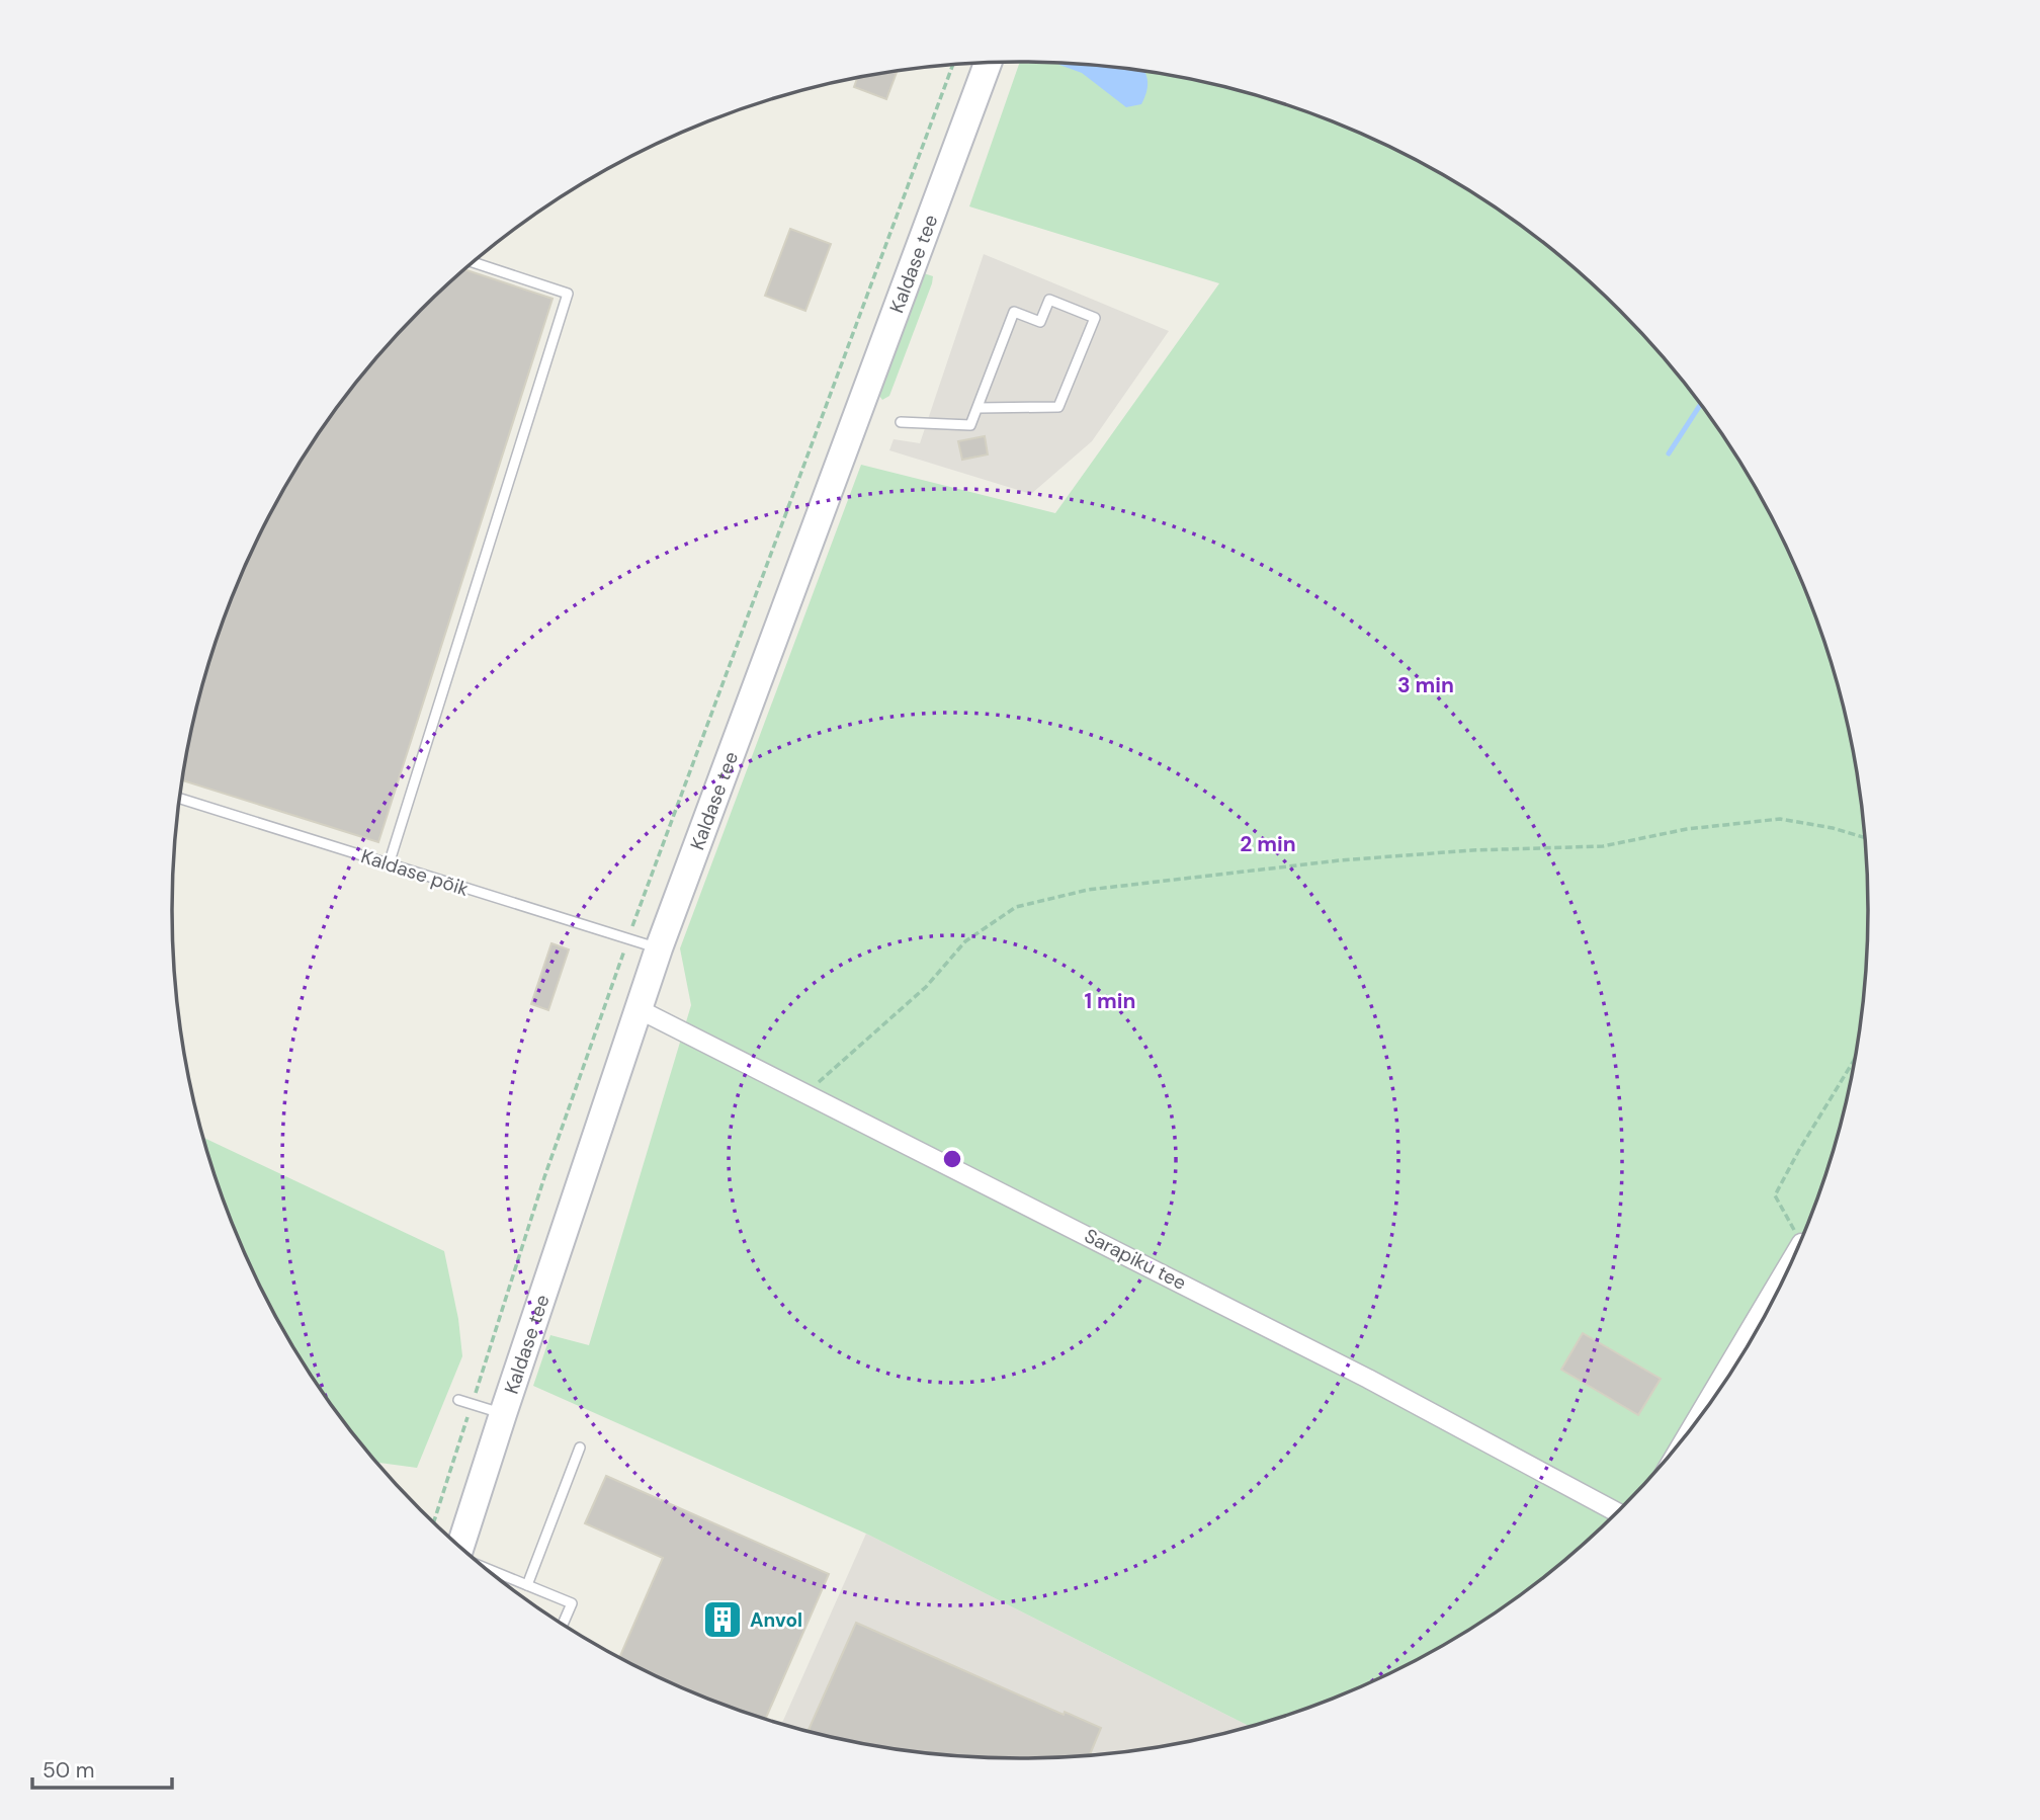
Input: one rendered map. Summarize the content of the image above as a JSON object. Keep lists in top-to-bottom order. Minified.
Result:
{"streets":{"street":["Kaldase tee","Sarapiku tee"],"lane":["Kaldase põik"]},"crossings":[["Kaldase tee","Kaldase põik"],["Kaldase tee","Sarapiku tee"]],"places":{"building":["Anvol"]},"scale_bar":"50 m","rings":["3 min","2 min","1 min"]}
